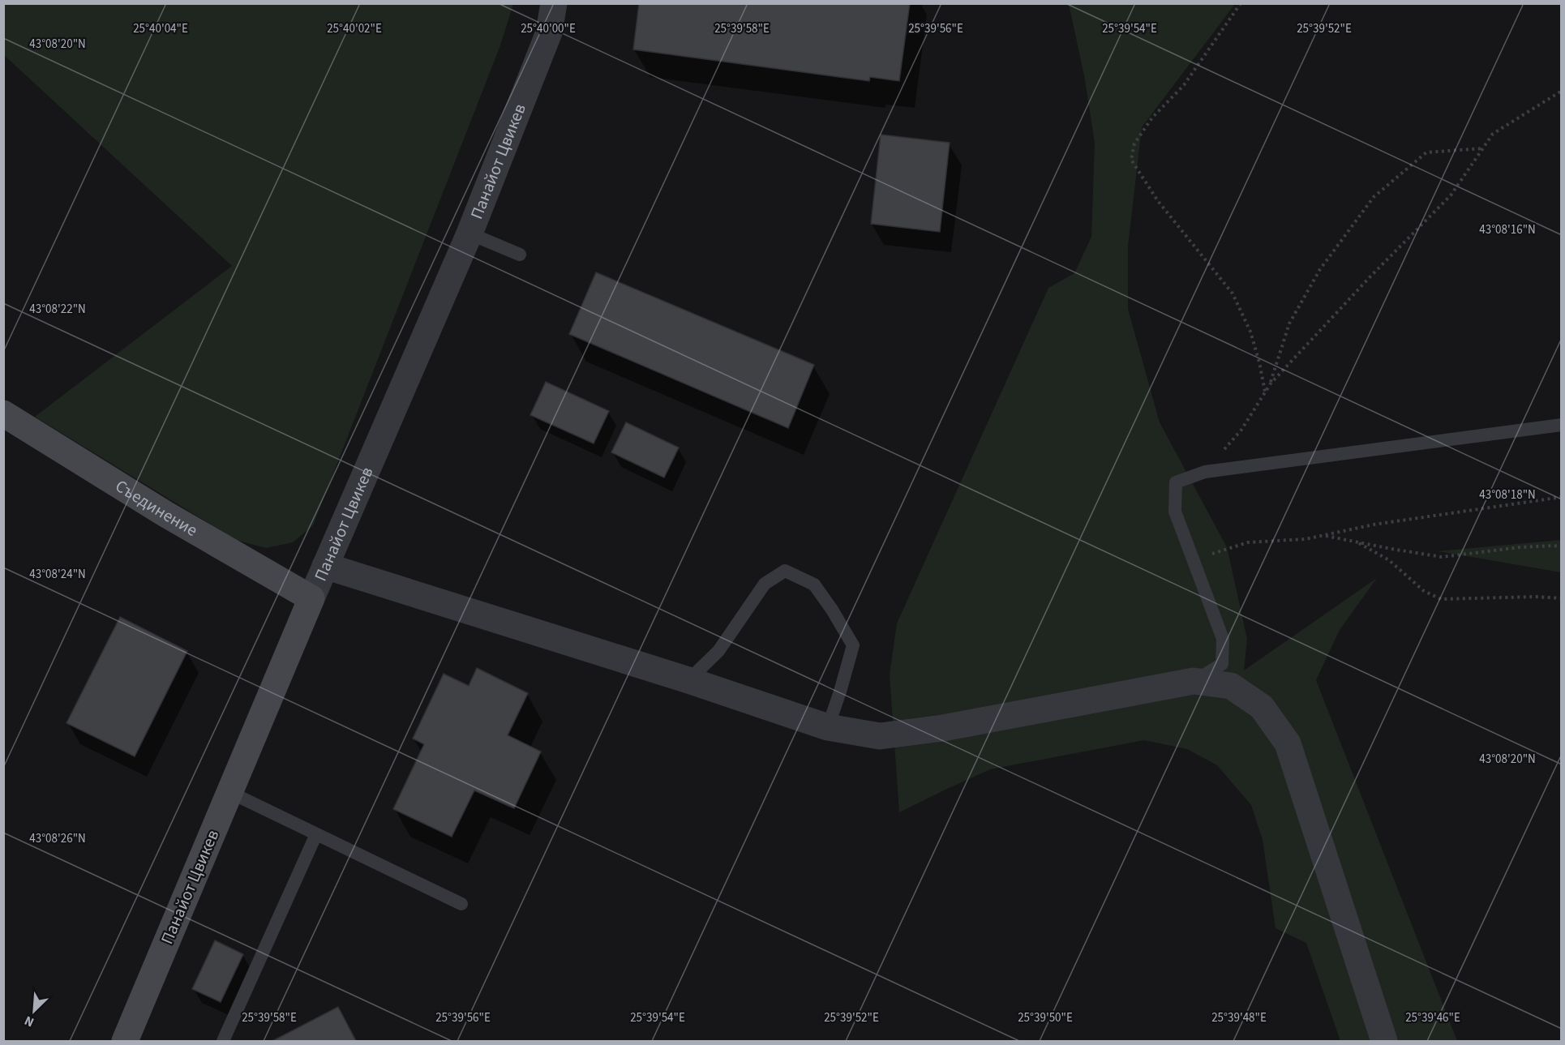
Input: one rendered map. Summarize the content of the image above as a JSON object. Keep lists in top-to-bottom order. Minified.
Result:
{"streets":{"main road":["Панайот Цвикев","Съединение"]},"crossings":[["Панайот Цвикев","Съединение"]],"north":"bottom left","coordinates":["25°40'04\"E","25°40'02\"E","25°40'00\"E","25°39'58\"E","25°39'56\"E","25°39'52\"E","25°39'54\"E","43°08'20\"N","43°08'16\"N","43°08'22\"N","43°08'18\"N","43°08'24\"N","43°08'26\"N","25°39'50\"E","25°39'48\"E","25°39'46\"E"]}
